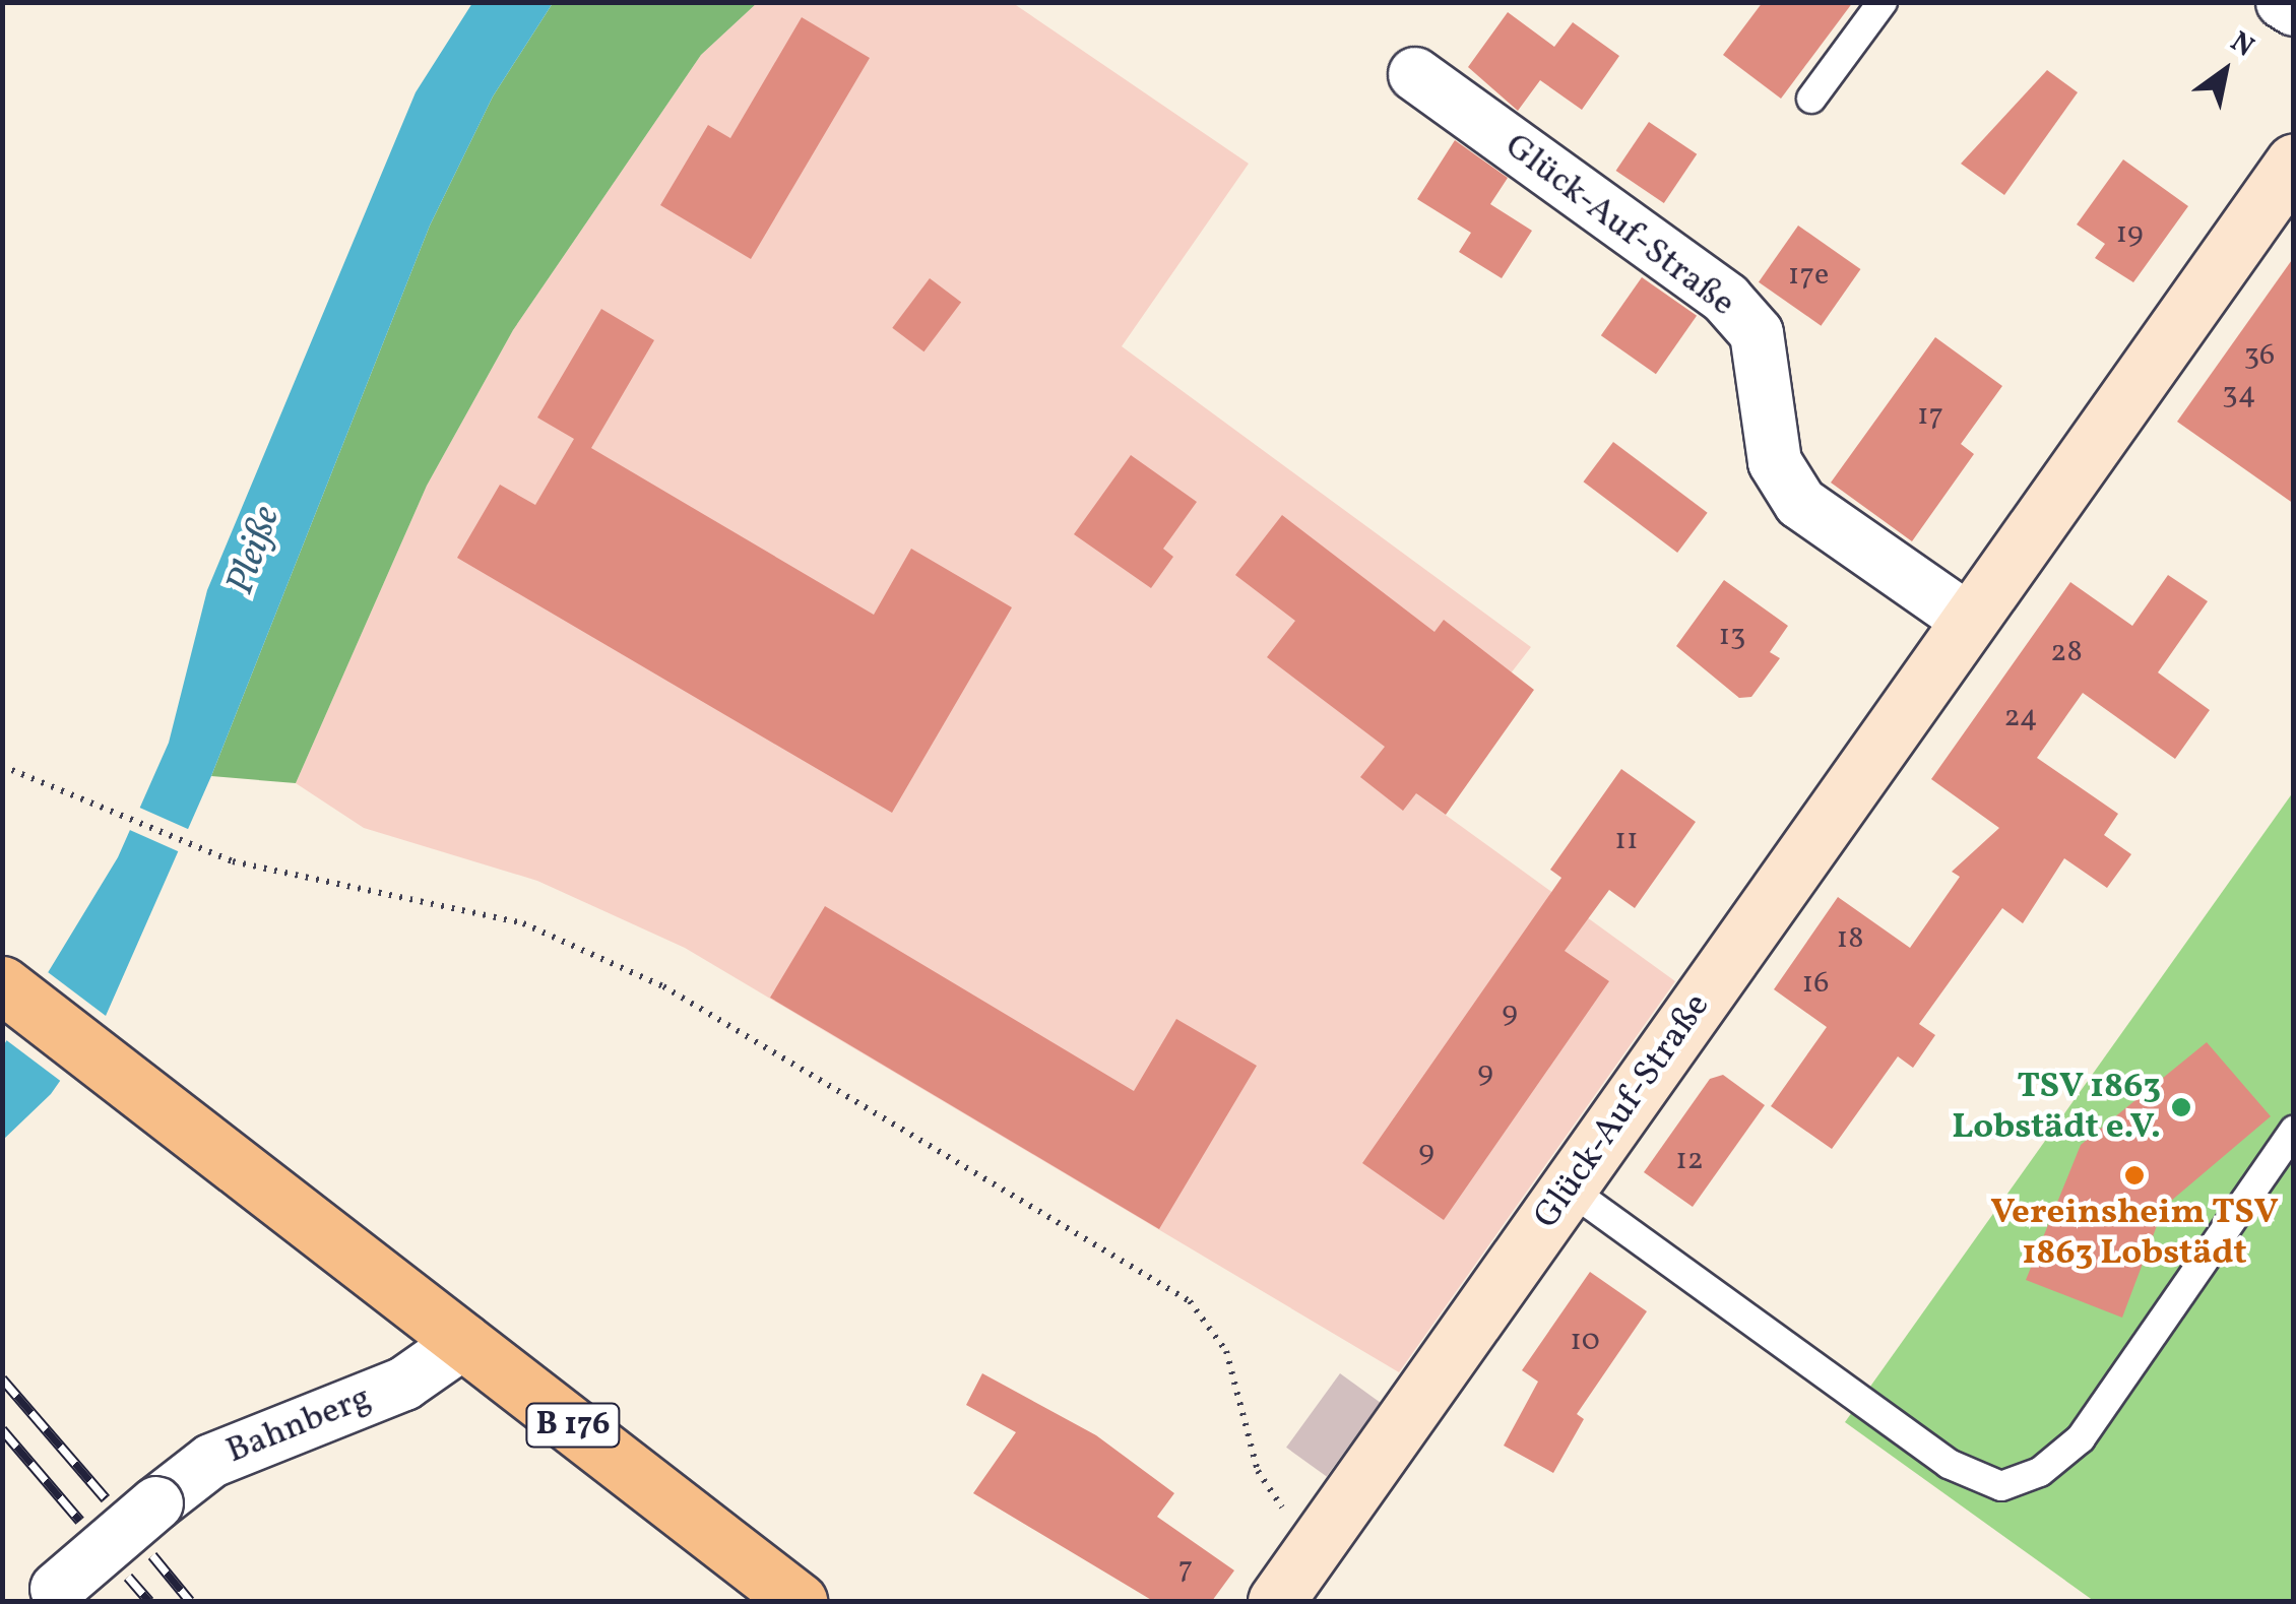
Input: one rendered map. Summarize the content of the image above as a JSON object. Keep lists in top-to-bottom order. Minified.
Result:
{"streets":{"main road":["Glück-Auf-Straße","B 176"],"street":["Bahnberg"]},"crossings":[["Bahnberg","B 176"]],"water":["Pleiße"],"places":["TSV 1863 Lobstädt e.V.","Vereinsheim TSV 1863 Lobstädt"],"house_numbers":["19","17e","36","34","17","13","28","24","11","18","16","9","9","9","12","10","7"],"north":"top right"}
